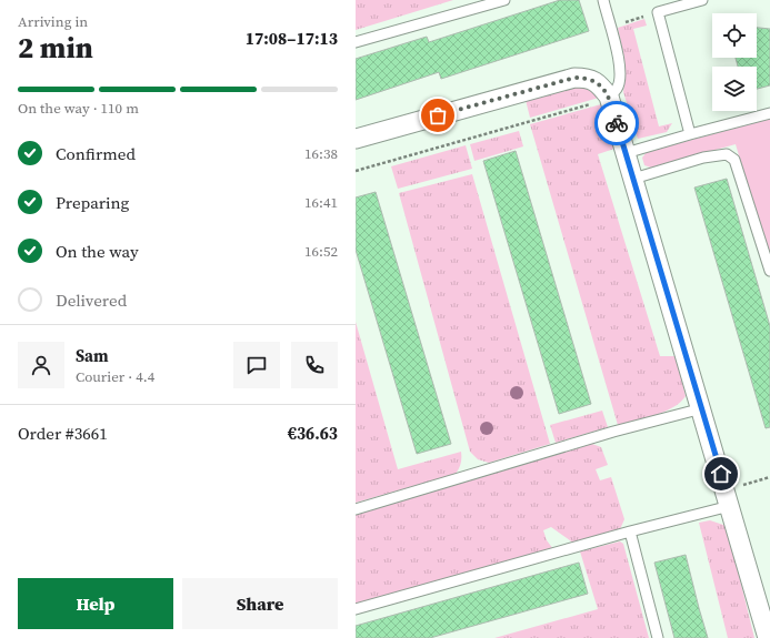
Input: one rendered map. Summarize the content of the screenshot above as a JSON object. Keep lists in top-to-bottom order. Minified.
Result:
{"page":{"heading":["2 min","Arriving in","17:08–17:13"],"panel":["Sam","Courier · 4.4","Order #3661","€36.63"],"bar":"On the way · 110 m","list":[["Confirmed","16:38"],["Preparing","16:41"],["On the way","16:52"],"Delivered"],"buttons":["Help","Share"]}}
